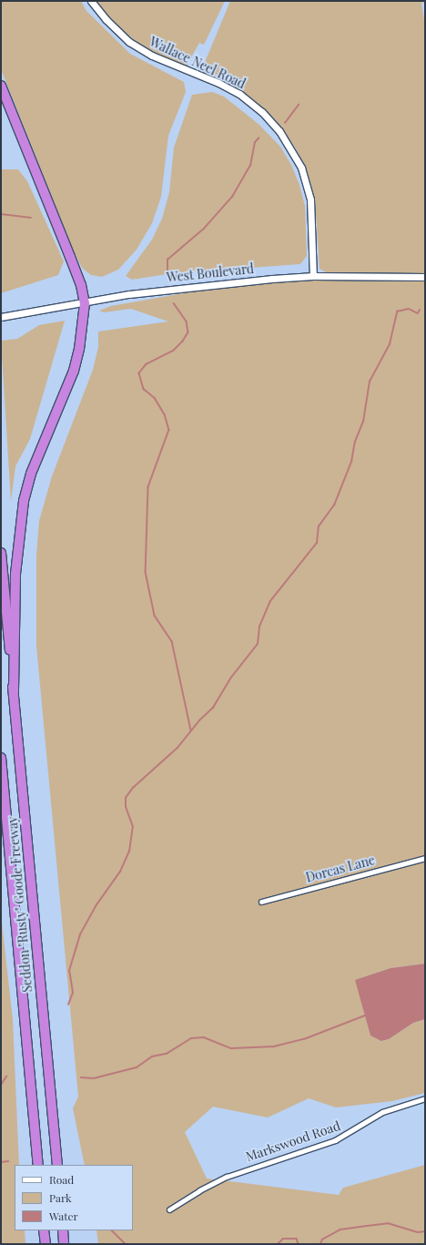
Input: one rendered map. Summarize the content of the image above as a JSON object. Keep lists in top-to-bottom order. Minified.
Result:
{"streets":{"highway":["Seddon \"Rusty\" Goode Freeway"],"street":["Wallace Neel Road","West Boulevard","Dorcas Lane","Markswood Road"]},"crossings":[["Wallace Neel Road","West Boulevard"]],"legend":["Road","Park","Water"]}
